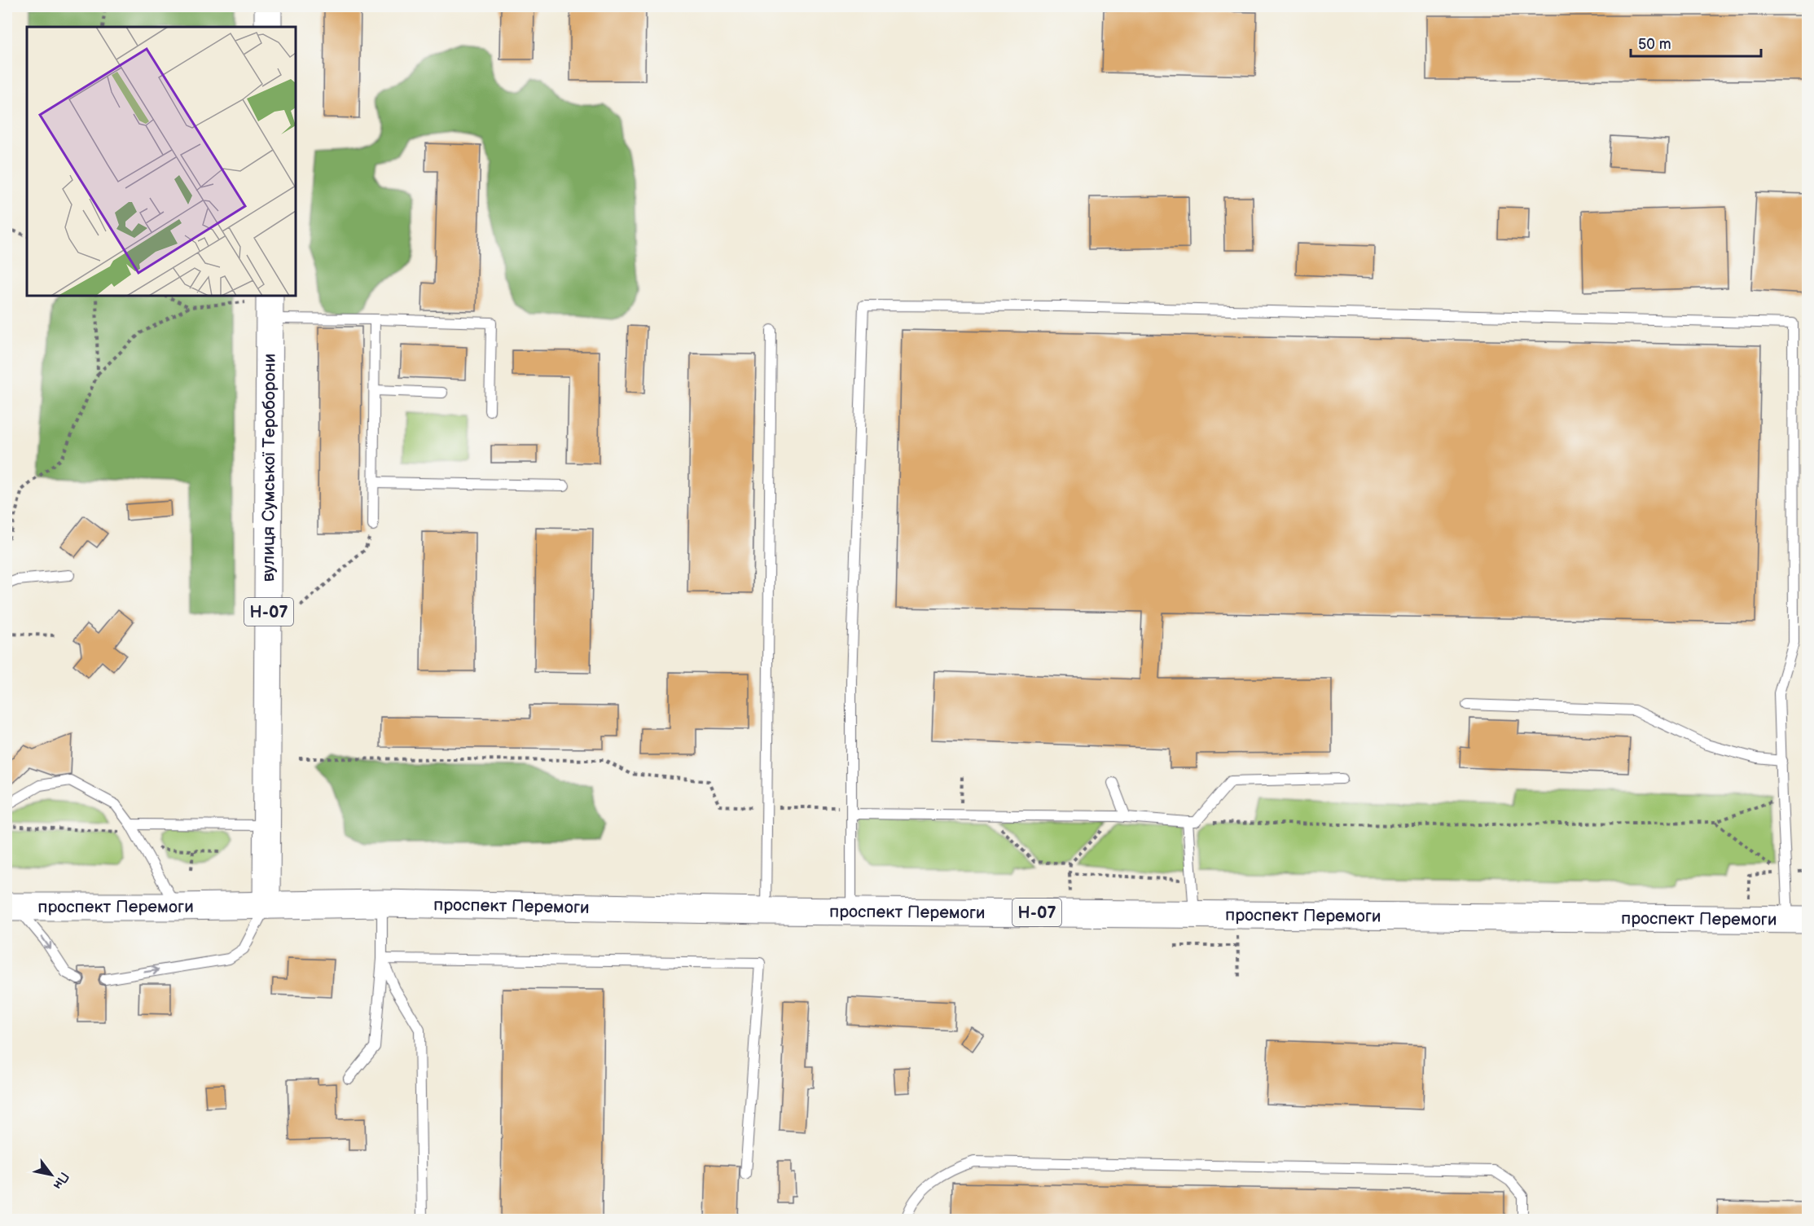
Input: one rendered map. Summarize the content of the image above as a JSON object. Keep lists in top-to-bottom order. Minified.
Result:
{"streets":{"main road":["вулиця Сумської Тероборони","Н-07","проспект Перемоги"]},"crossings":[["вулиця Сумської Тероборони","проспект Перемоги"]],"scale_bar":"50 m","north":"bottom right"}
